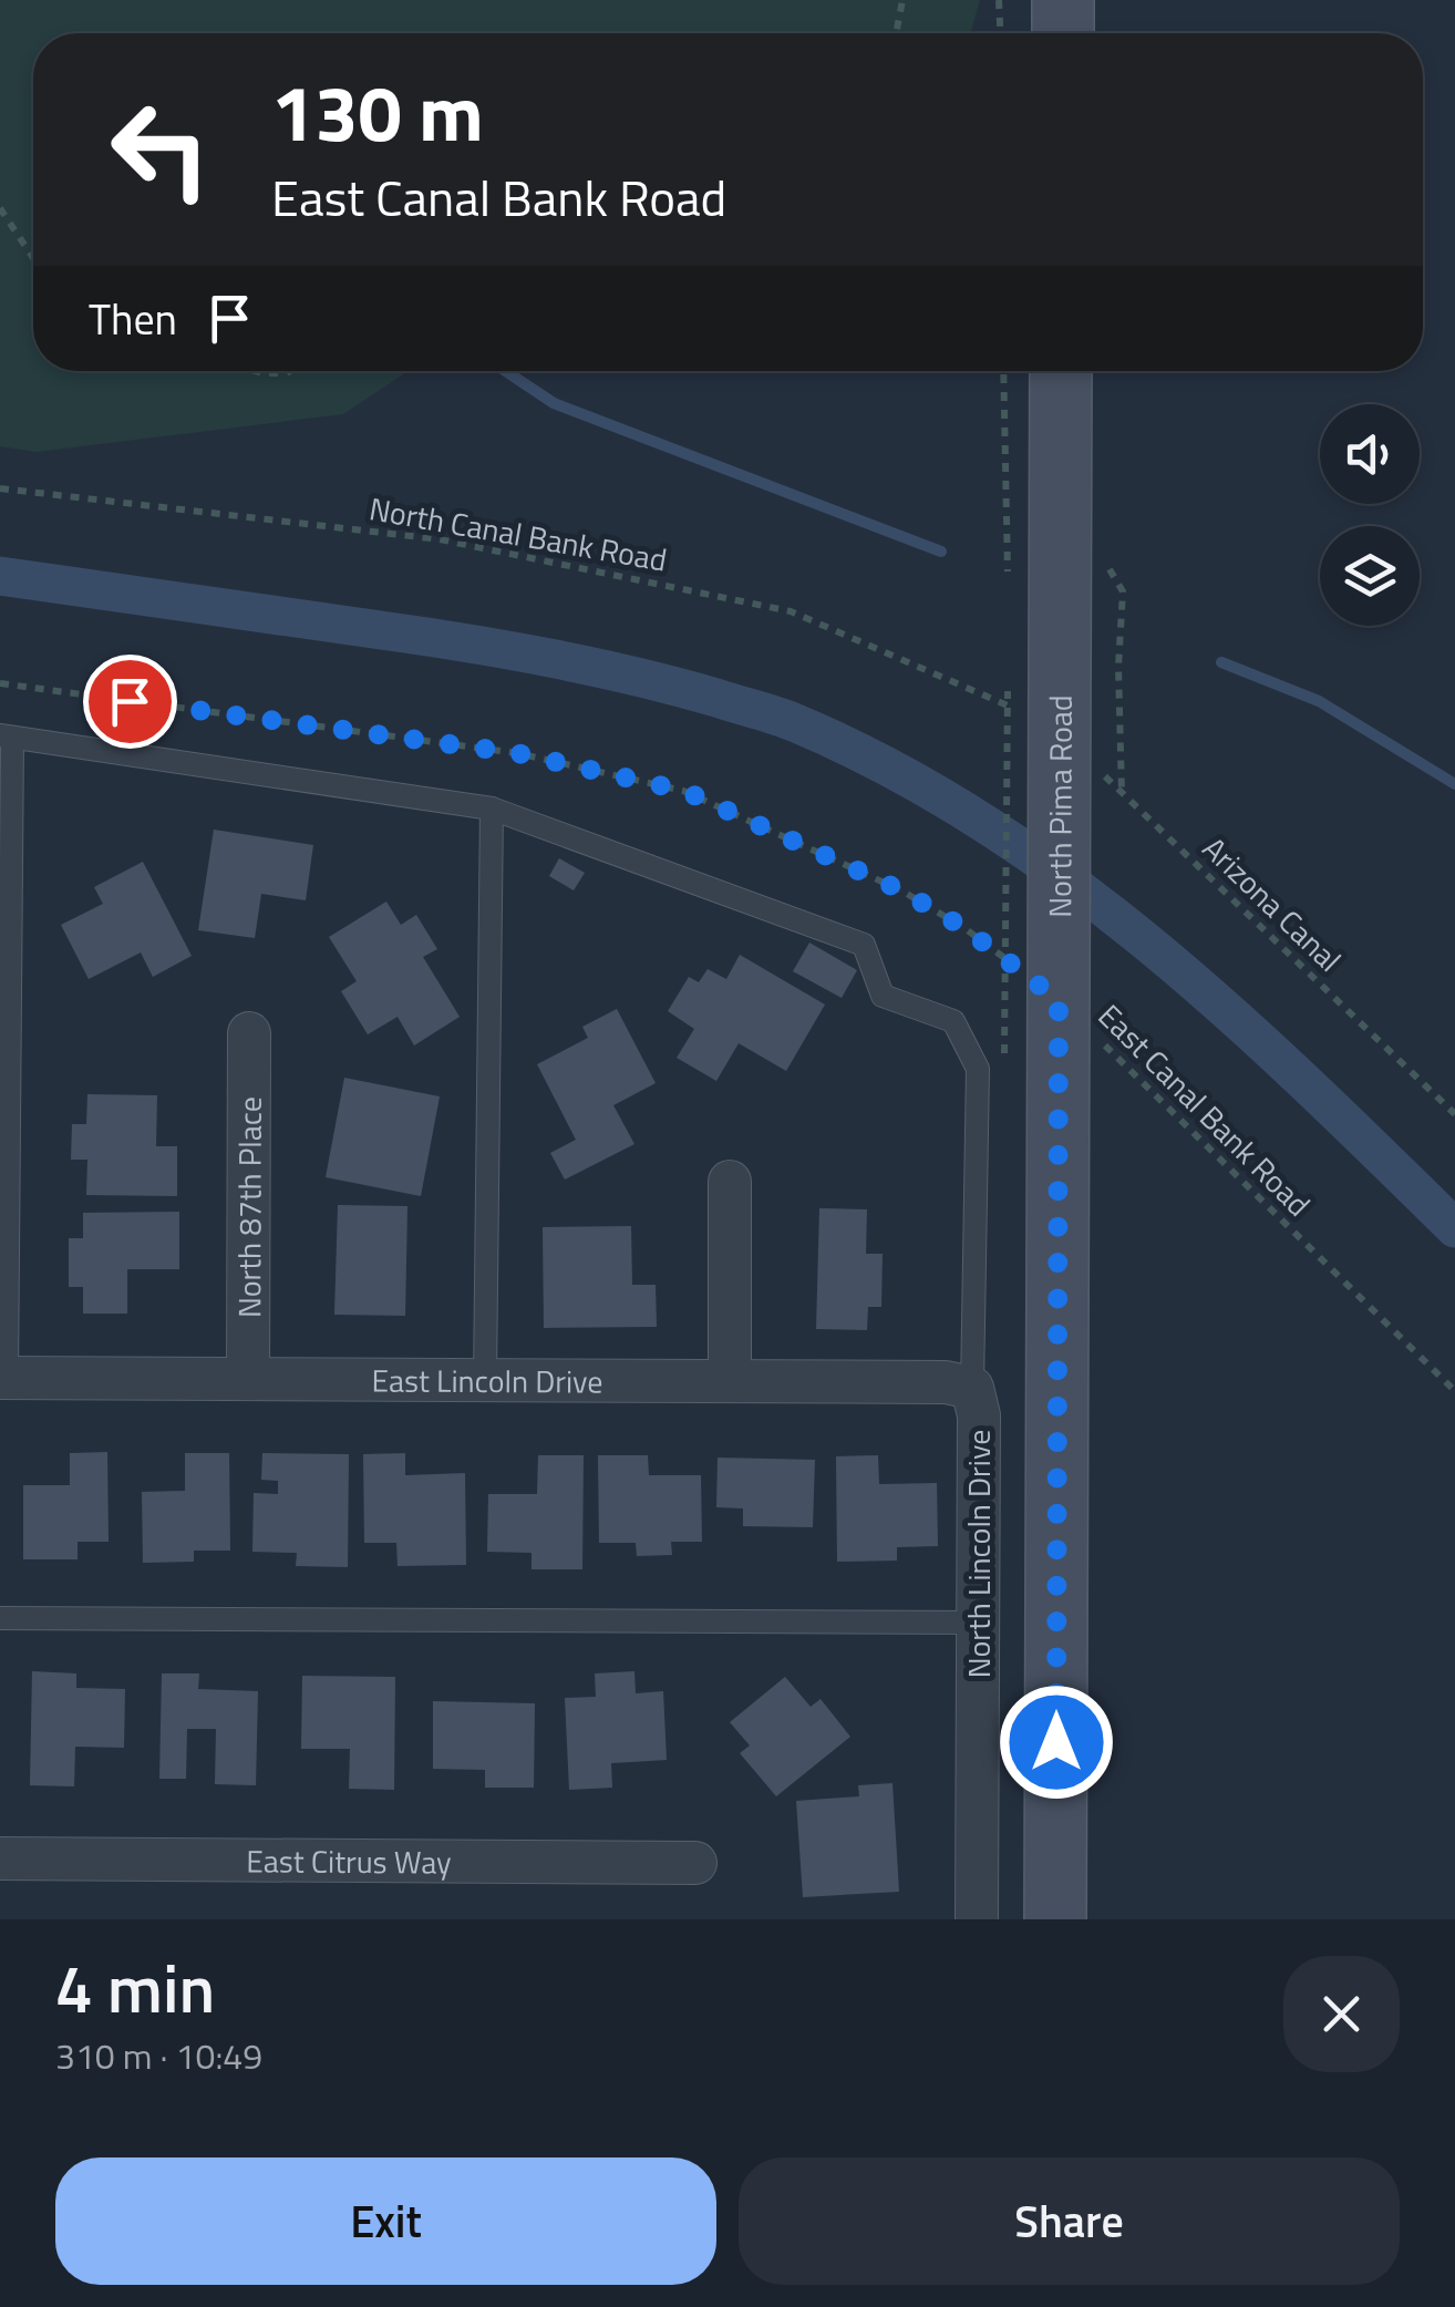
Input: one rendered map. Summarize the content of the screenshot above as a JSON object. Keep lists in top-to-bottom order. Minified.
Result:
{"streets":{"main road":["North Pima Road"],"street":["North 87th Place","East Lincoln Drive","North Lincoln Drive","East Citrus Way"],"path":["North Canal Bank Road","Arizona Canal","East Canal Bank Road"]},"crossings":[["North Canal Bank Road","North Pima Road"],["North Canal Bank Road","Arizona Canal"],["North Pima Road","Arizona Canal"],["North Pima Road","East Canal Bank Road"],["North 87th Place","East Lincoln Drive"],["East Lincoln Drive","North Lincoln Drive"]],"page":{"turn":["130 m","East Canal Bank Road"],"then":"Then","heading":["4 min","310 m · 10:49"],"buttons":["Exit","Share"]}}
